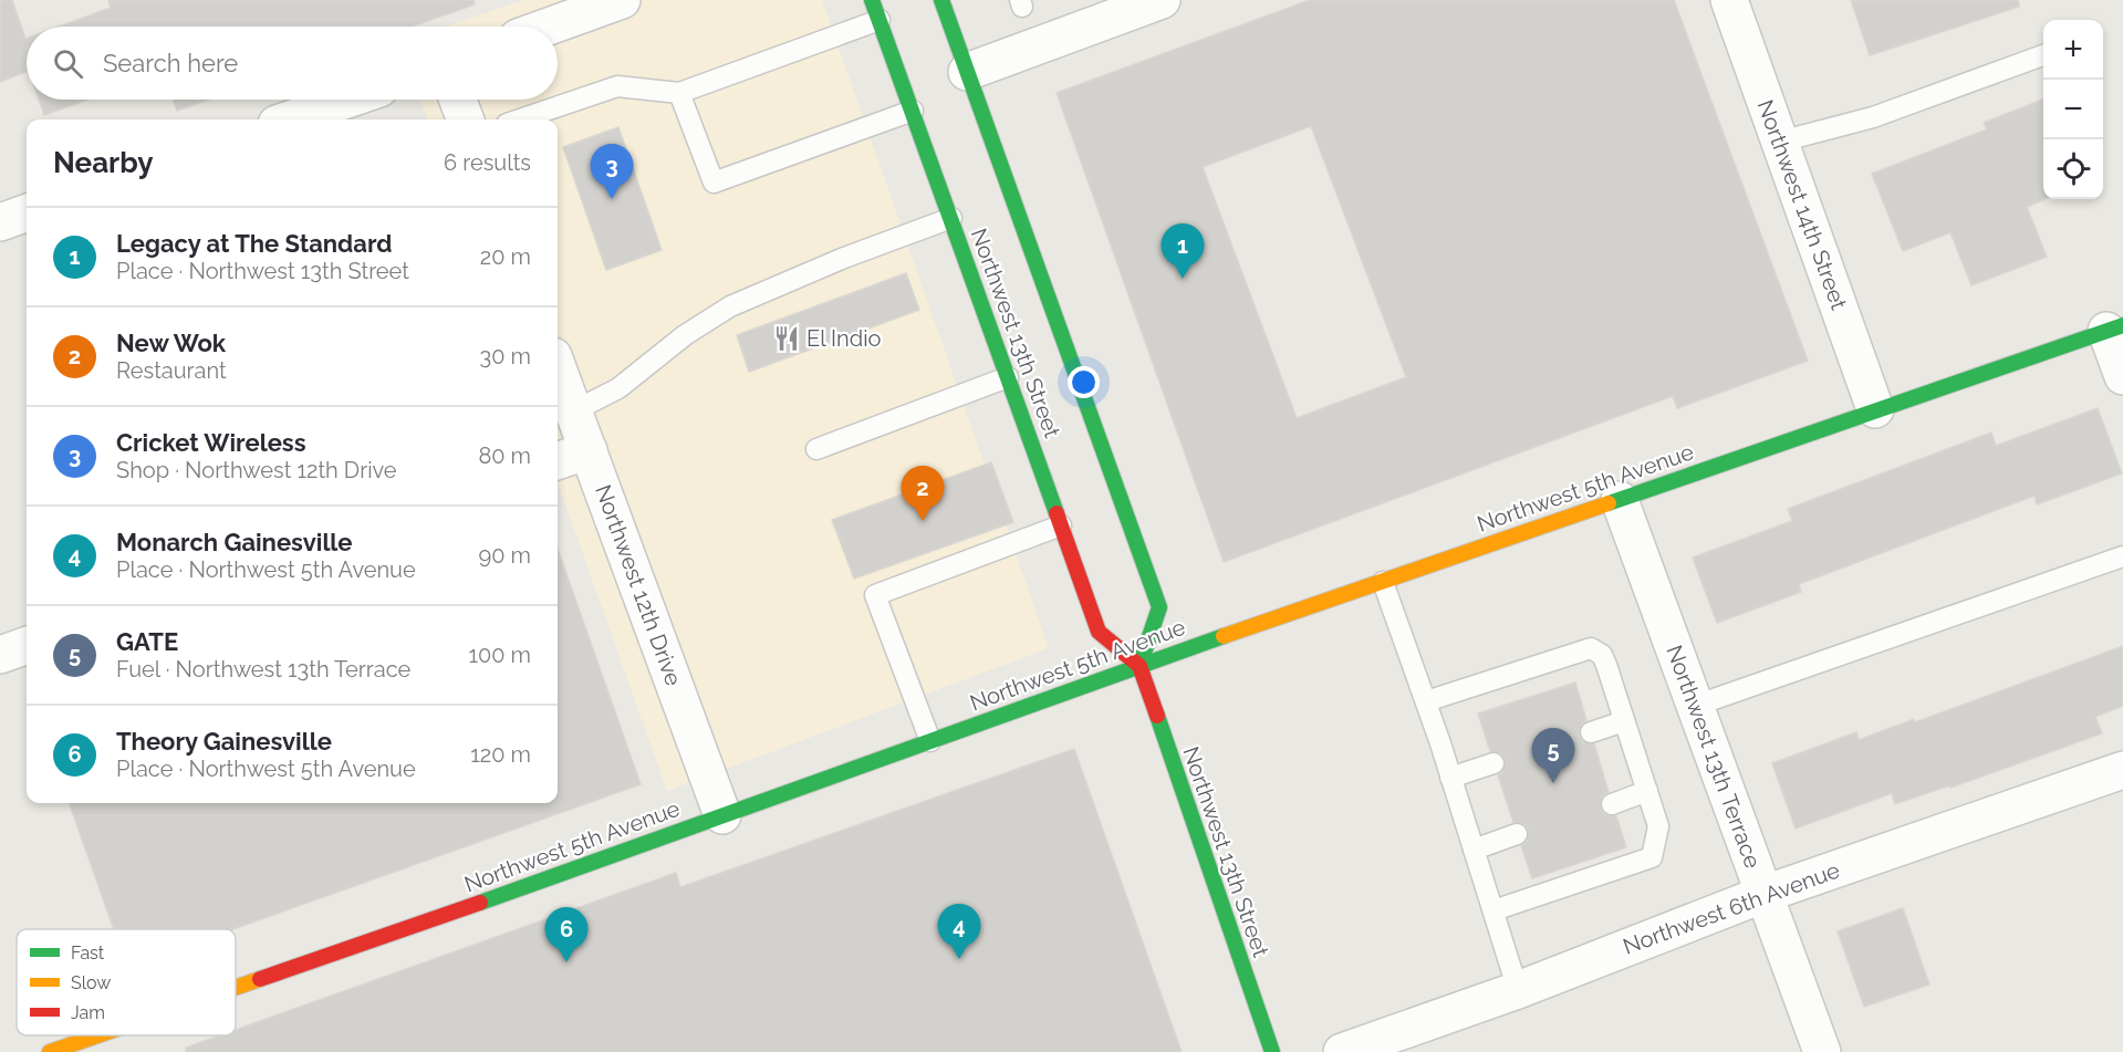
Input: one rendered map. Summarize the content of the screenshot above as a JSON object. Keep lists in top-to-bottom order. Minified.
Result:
{"streets":{"street":["Northwest 14th Street","Northwest 13th Street","Northwest 5th Avenue","Northwest 12th Drive","Northwest 13th Terrace","Northwest 6th Avenue"]},"crossings":[["Northwest 14th Street","Northwest 5th Avenue"],["Northwest 13th Street","Northwest 5th Avenue"],["Northwest 5th Avenue","Northwest 12th Drive"],["Northwest 5th Avenue","Northwest 13th Terrace"],["Northwest 13th Terrace","Northwest 6th Avenue"]],"places":{"restaurant":["El Indio"]},"legend":["Fast","Slow","Jam"],"page":{"map_buttons":["+","−"],"search":"Search here","heading":["Nearby","6 results"],"pins":["3","1","2","5","4","6"],"list":[{"mark":"1","name":"Legacy at The Standard","note":"Place · Northwest 13th Street","value":"20 m"},{"mark":"2","name":"New Wok","note":"Restaurant","value":"30 m"},{"mark":"3","name":"Cricket Wireless","note":"Shop · Northwest 12th Drive","value":"80 m"},{"mark":"4","name":"Monarch Gainesville","note":"Place · Northwest 5th Avenue","value":"90 m"},{"mark":"5","name":"GATE","note":"Fuel · Northwest 13th Terrace","value":"100 m"},{"mark":"6","name":"Theory Gainesville","note":"Place · Northwest 5th Avenue","value":"120 m"}]}}
